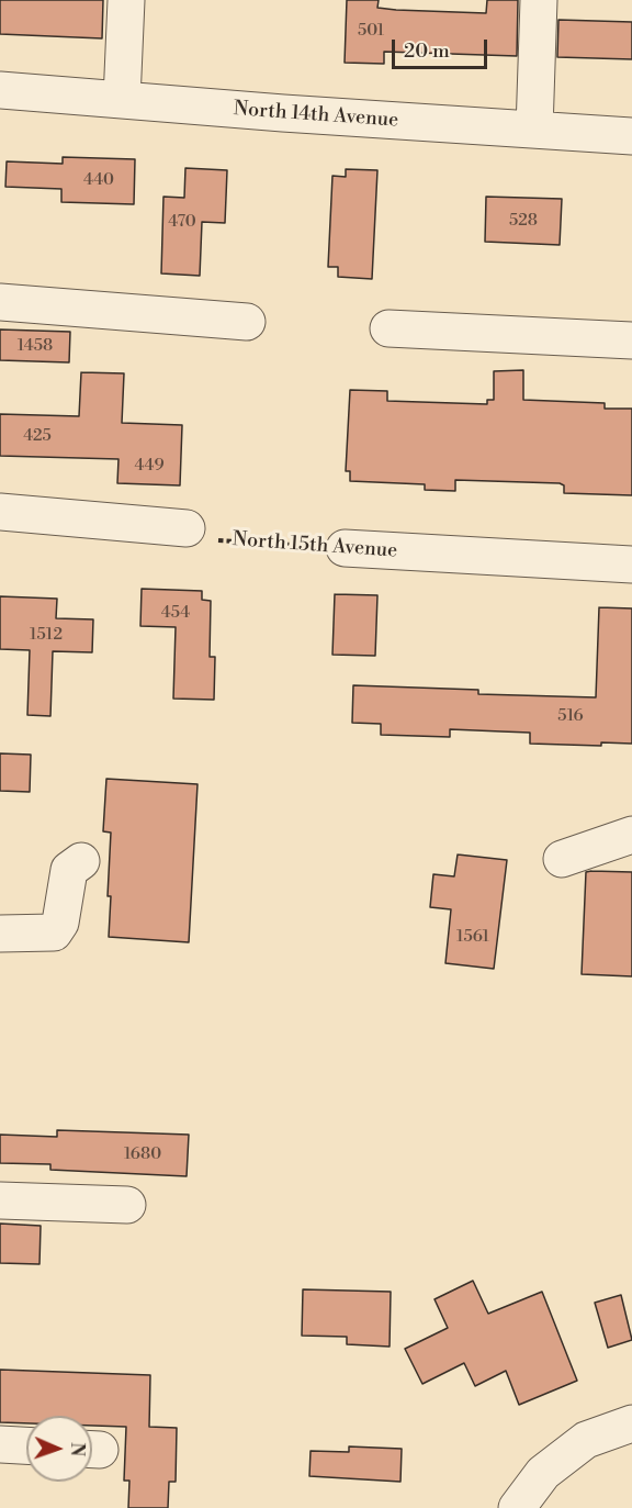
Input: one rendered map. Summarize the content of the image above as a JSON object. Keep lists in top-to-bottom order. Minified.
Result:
{"streets":{"street":["North 14th Avenue","North 15th Avenue"]},"house_numbers":["501","440","528","470","1458","425","449","454","1512","516","1561","1680"],"scale_bar":"20 m","north":"right"}
